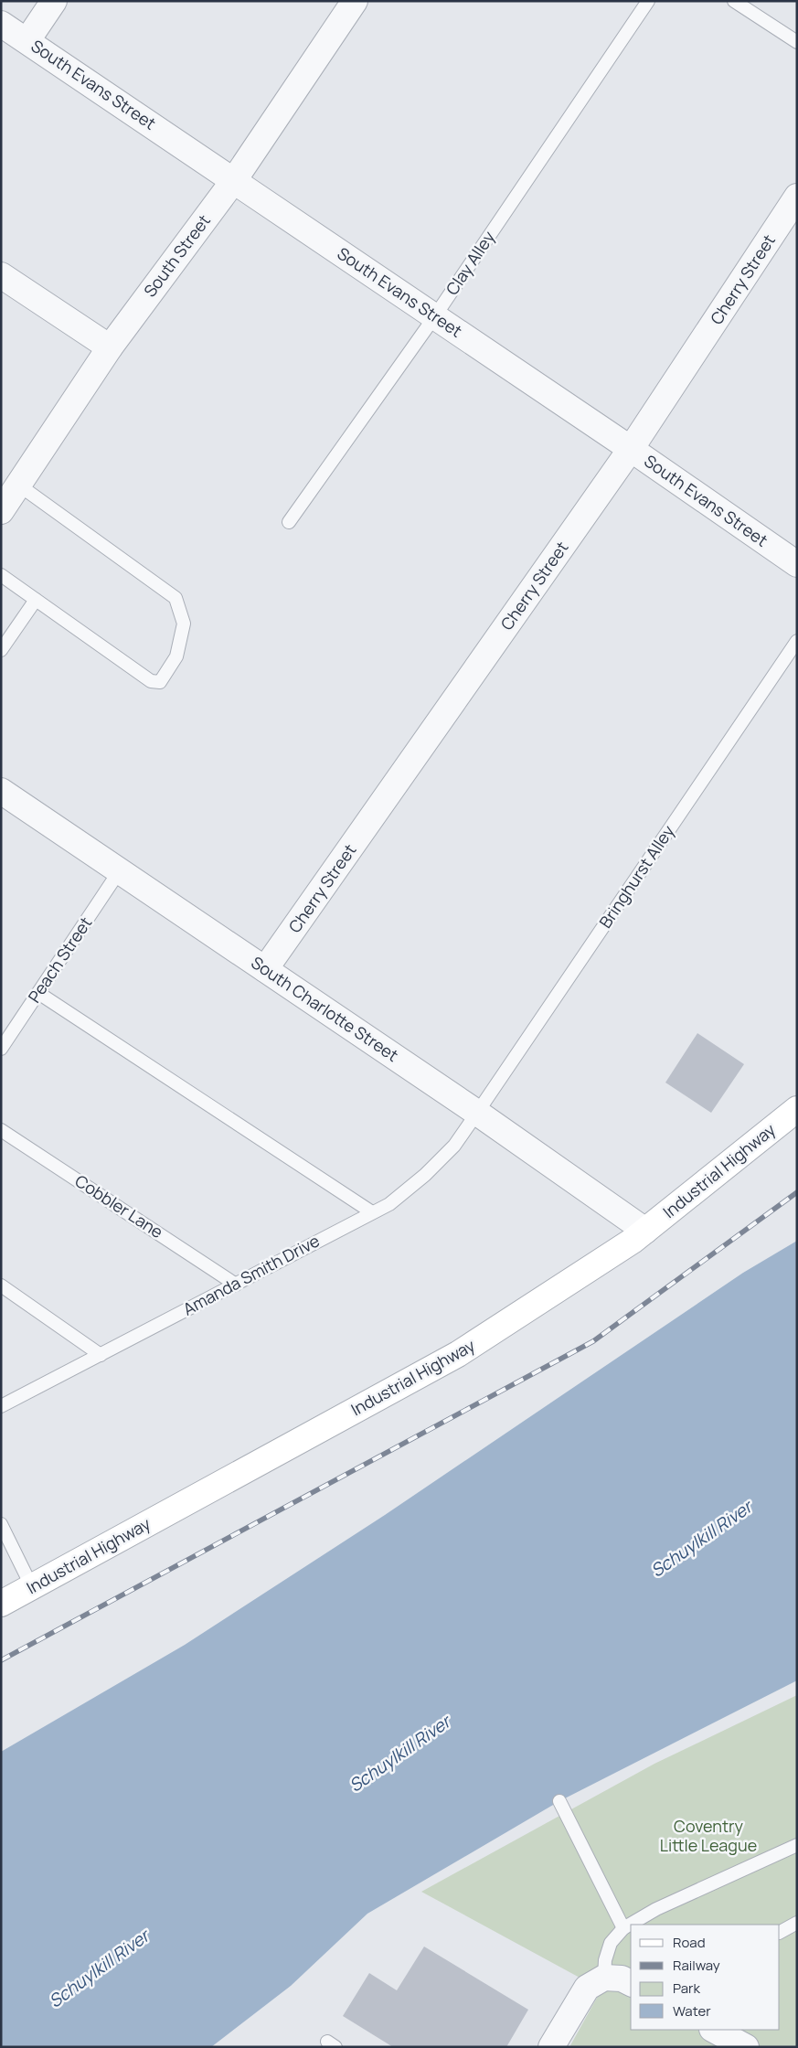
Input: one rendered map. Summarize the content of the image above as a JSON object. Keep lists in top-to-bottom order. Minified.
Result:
{"streets":{"street":["South Evans Street","South Street","Cherry Street","South Charlotte Street","Industrial Highway"],"lane":["Clay Alley","Bringhurst Alley","Peach Street","Cobbler Lane","Amanda Smith Drive"]},"crossings":[["South Evans Street","South Street"],["South Evans Street","Clay Alley"],["South Evans Street","Cherry Street"],["Cherry Street","South Charlotte Street"],["Bringhurst Alley","South Charlotte Street"],["Bringhurst Alley","Amanda Smith Drive"],["Peach Street","South Charlotte Street"],["South Charlotte Street","Industrial Highway"],["South Charlotte Street","Amanda Smith Drive"],["Cobbler Lane","Amanda Smith Drive"]],"water":["Schuylkill River"],"parks":["Coventry Little League"],"legend":["Road","Railway","Park","Water"]}
